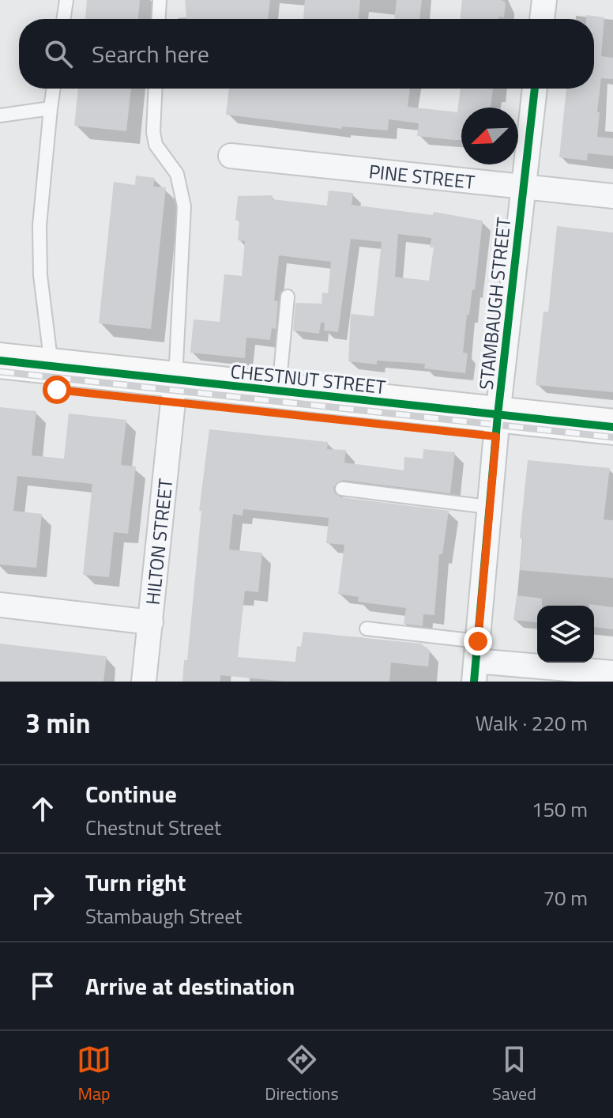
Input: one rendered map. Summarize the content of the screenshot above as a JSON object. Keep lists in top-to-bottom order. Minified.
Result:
{"streets":{"street":["PINE STREET","STAMBAUGH STREET","CHESTNUT STREET","HILTON STREET"]},"crossings":[["PINE STREET","STAMBAUGH STREET"],["STAMBAUGH STREET","CHESTNUT STREET"],["CHESTNUT STREET","HILTON STREET"]],"north":"bottom left","page":{"search":"Search here","heading":["3 min","Walk · 220 m"],"list":[["Continue","Chestnut Street","150 m"],["Turn right","Stambaugh Street","70 m"],"Arrive at destination"],"nav":["Map","Directions","Saved"]}}
